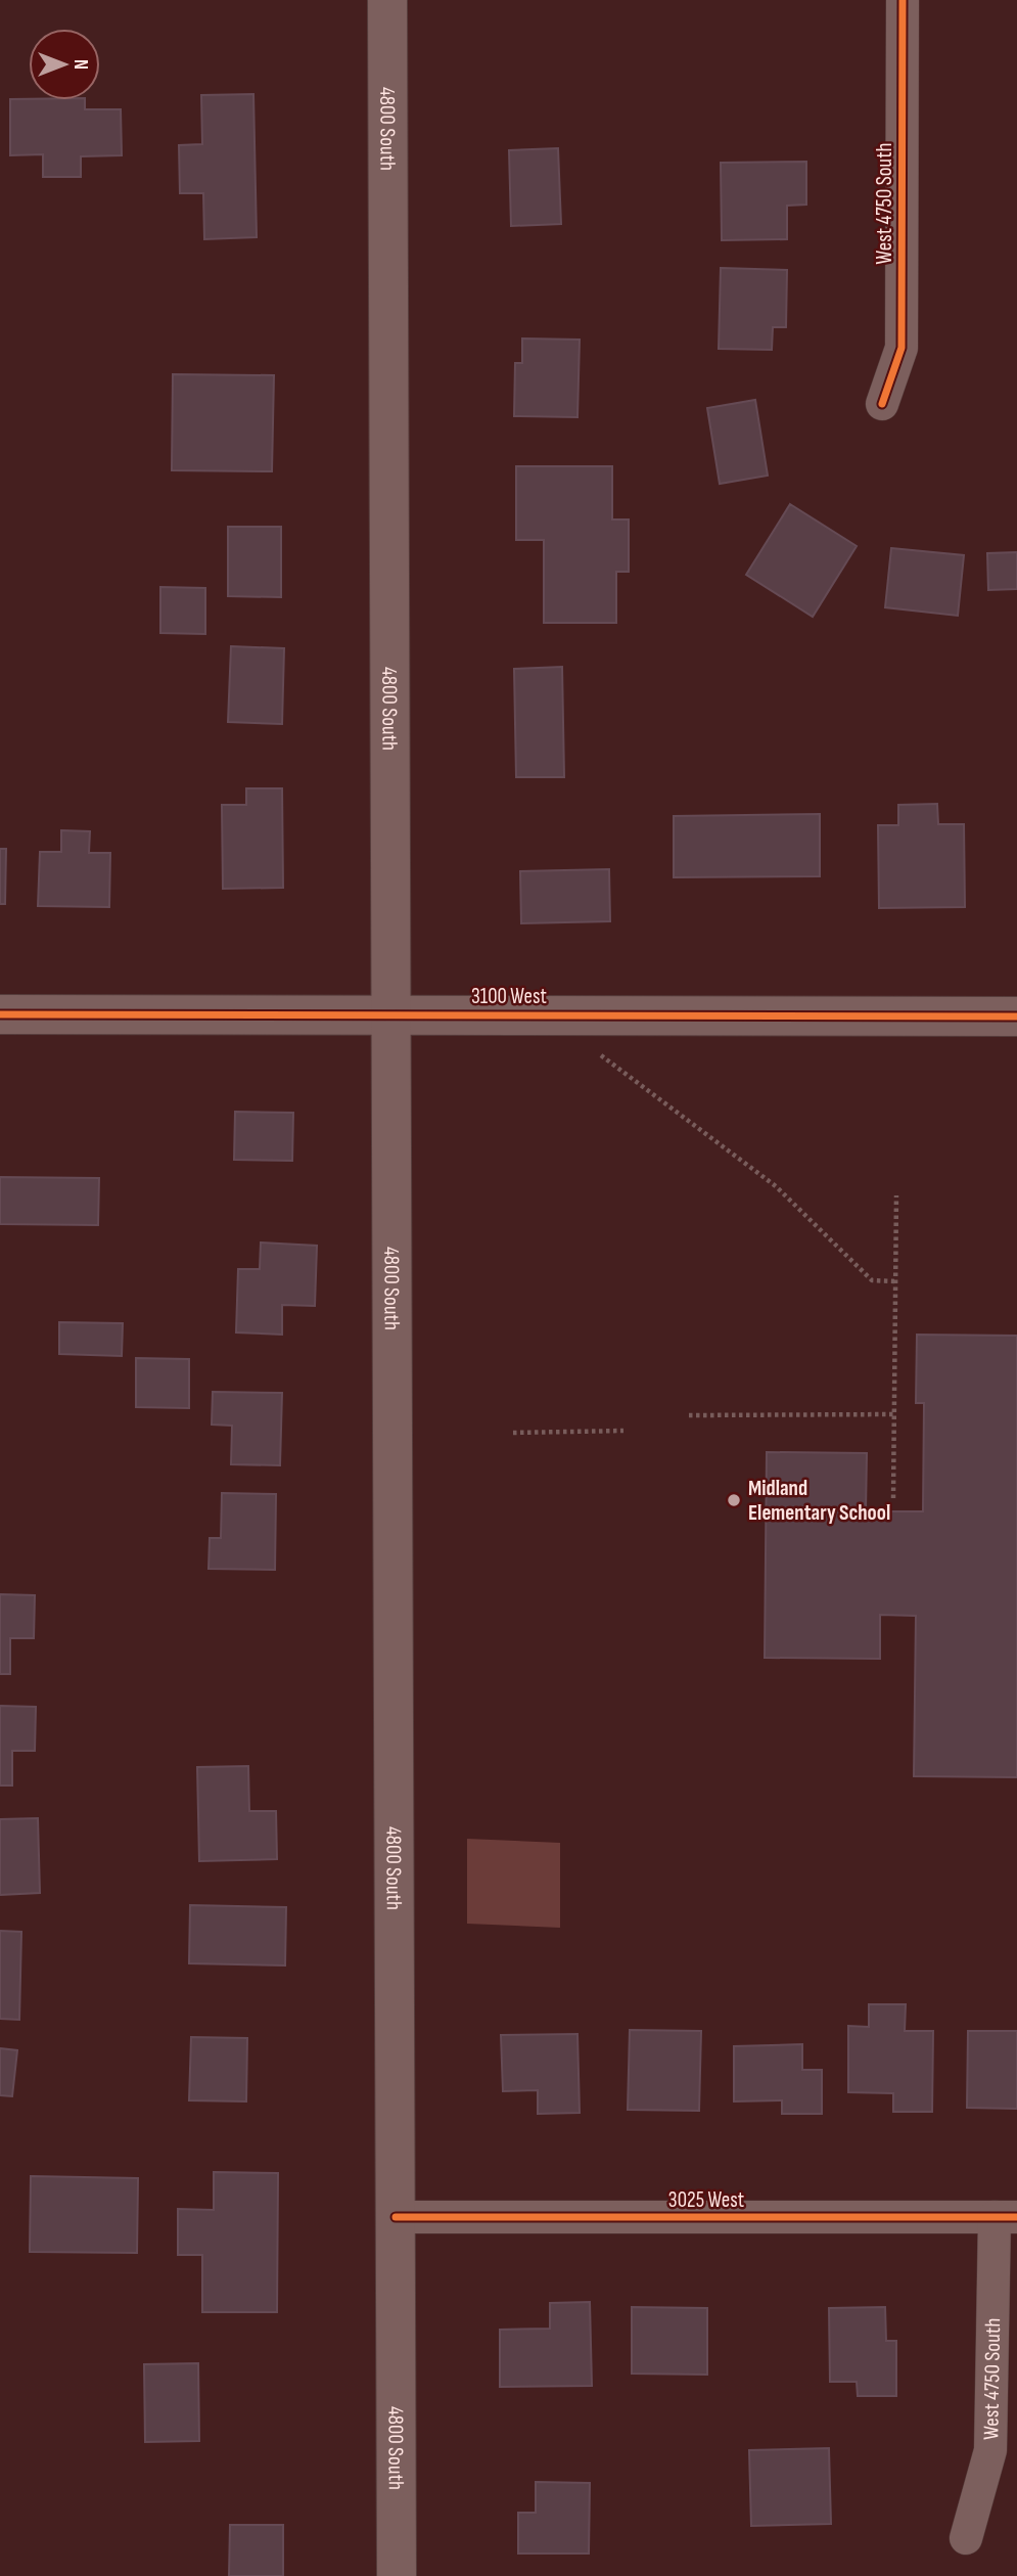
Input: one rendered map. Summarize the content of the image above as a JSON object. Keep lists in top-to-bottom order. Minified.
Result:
{"streets":{"main road":["4800 South","3100 West"],"street":["West 4750 South","3025 West"]},"crossings":[["4800 South","3100 West"],["4800 South","3025 West"],["West 4750 South","3025 West"]],"places":["Midland Elementary School"],"north":"right"}
